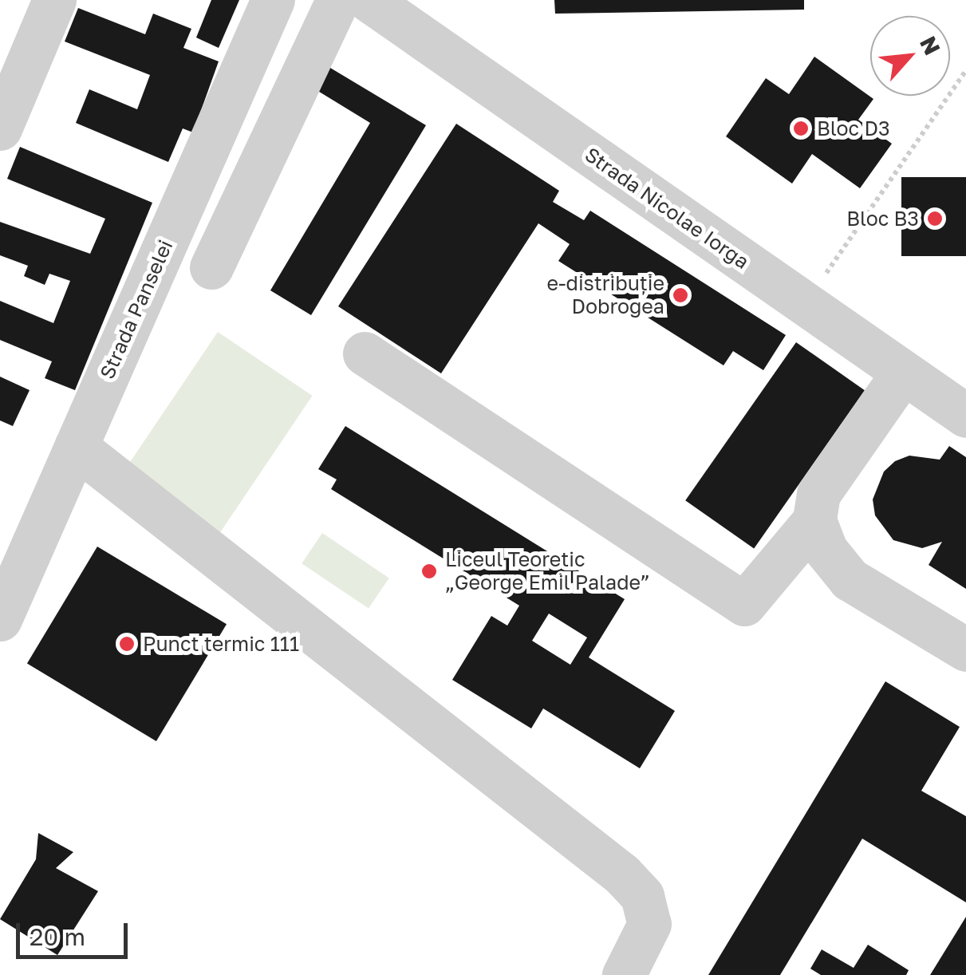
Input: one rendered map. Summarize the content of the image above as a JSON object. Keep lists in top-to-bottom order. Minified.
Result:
{"streets":{"street":["Strada Nicolae Iorga","Strada Panselei"]},"places":["Bloc D3","Bloc B3","e-distribuție Dobrogea","Liceul Teoretic „George Emil Palade”","Punct termic 111"],"scale_bar":"20 m","north":"top right"}
